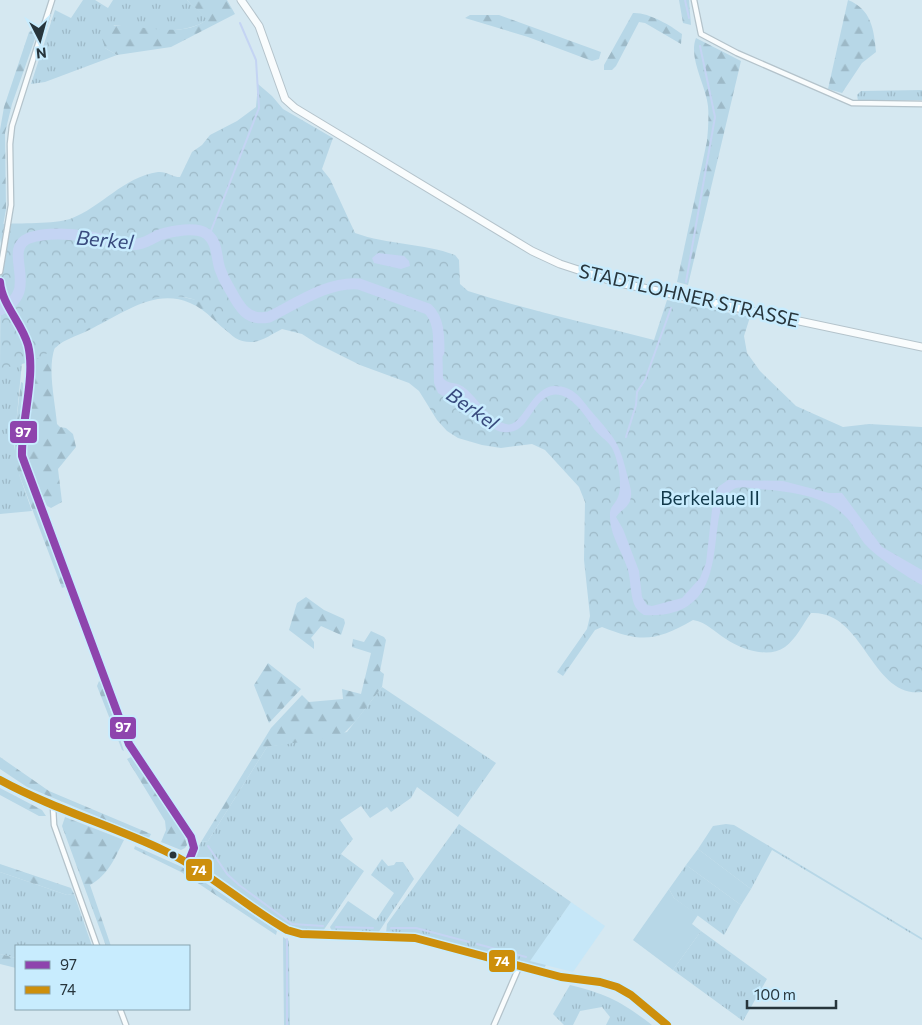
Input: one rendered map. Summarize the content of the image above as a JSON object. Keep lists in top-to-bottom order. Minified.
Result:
{"streets":{"street":["STADTLOHNER STRASSE"]},"water":["Berkel"],"parks":["Berkelaue II"],"lines":["transit line 97","transit line 74"],"legend":["97","74"],"scale_bar":"100 m","north":"bottom"}
